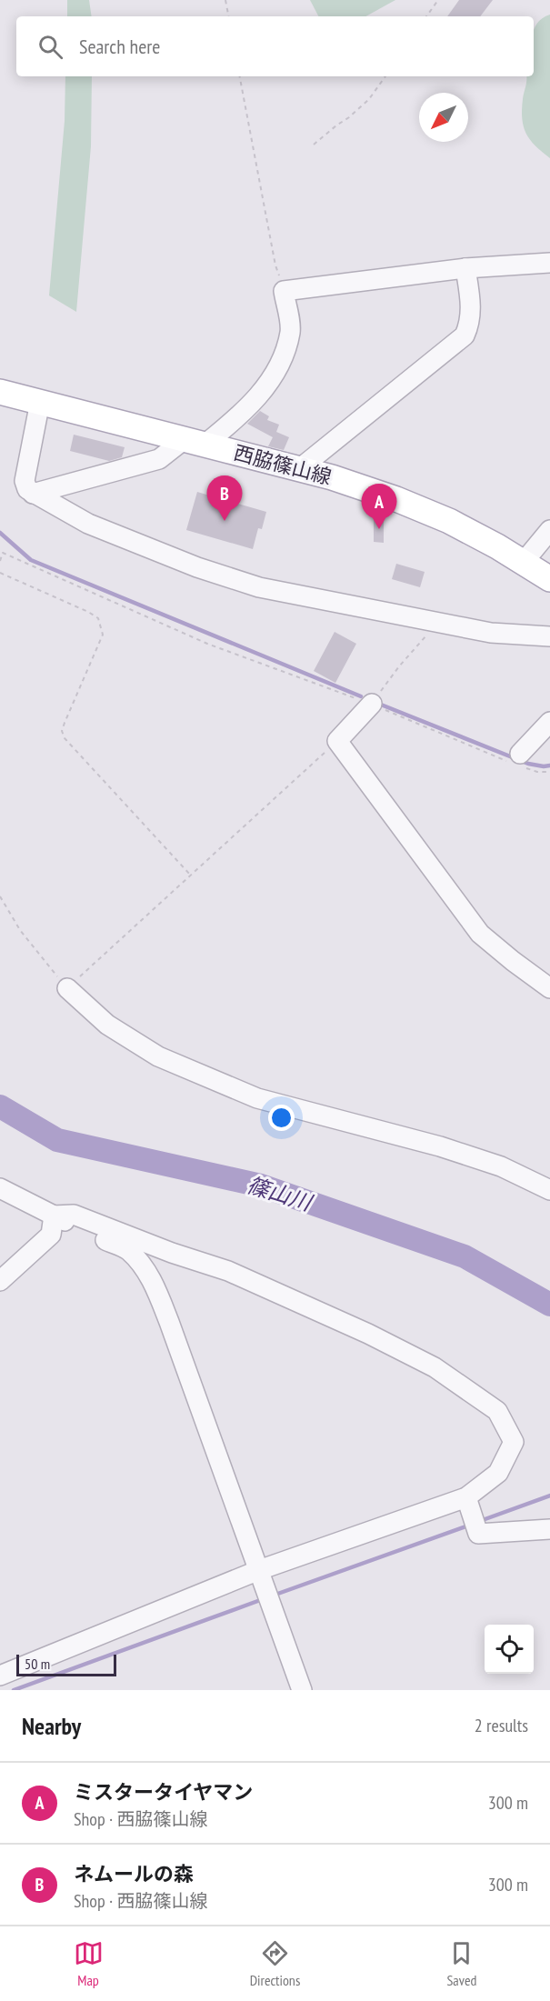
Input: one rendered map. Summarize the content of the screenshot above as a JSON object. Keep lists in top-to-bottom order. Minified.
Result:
{"streets":{"main road":["西脇篠山線"]},"water":["篠山川"],"scale_bar":"50 m","north":"bottom left","page":{"search":"Search here","pins":["B","A"],"scale":"50 m","heading":["Nearby","2 results"],"list":[{"mark":"A","name":"ミスタータイヤマン","note":"Shop · 西脇篠山線","value":"300 m"},{"mark":"B","name":"ネムールの森","note":"Shop · 西脇篠山線","value":"300 m"}],"nav":["Map","Directions","Saved"]}}
